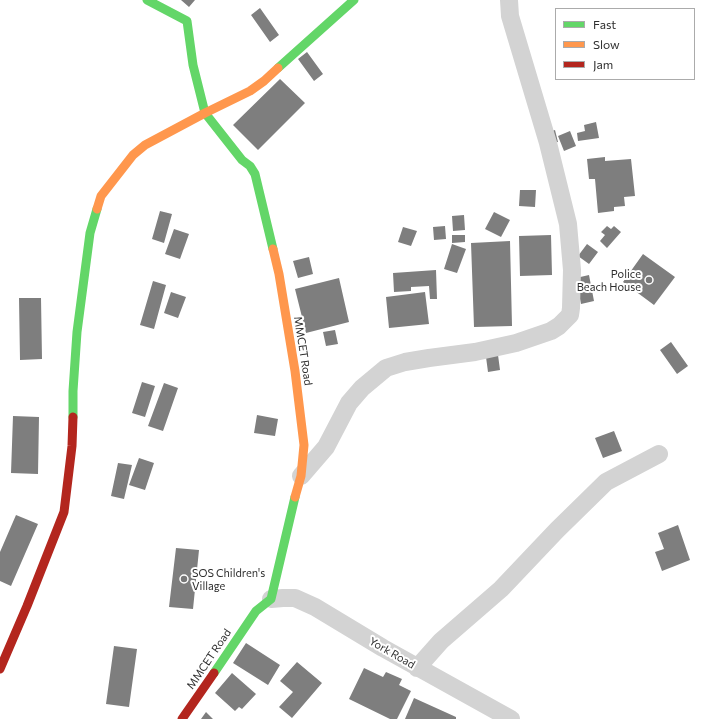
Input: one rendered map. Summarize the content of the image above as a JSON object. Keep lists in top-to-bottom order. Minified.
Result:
{"streets":{"street":["MMCET Road","York Road"]},"crossings":[["MMCET Road","York Road"]],"places":["Police Beach House","SOS Children's Village"],"legend":["Fast","Slow","Jam"]}
